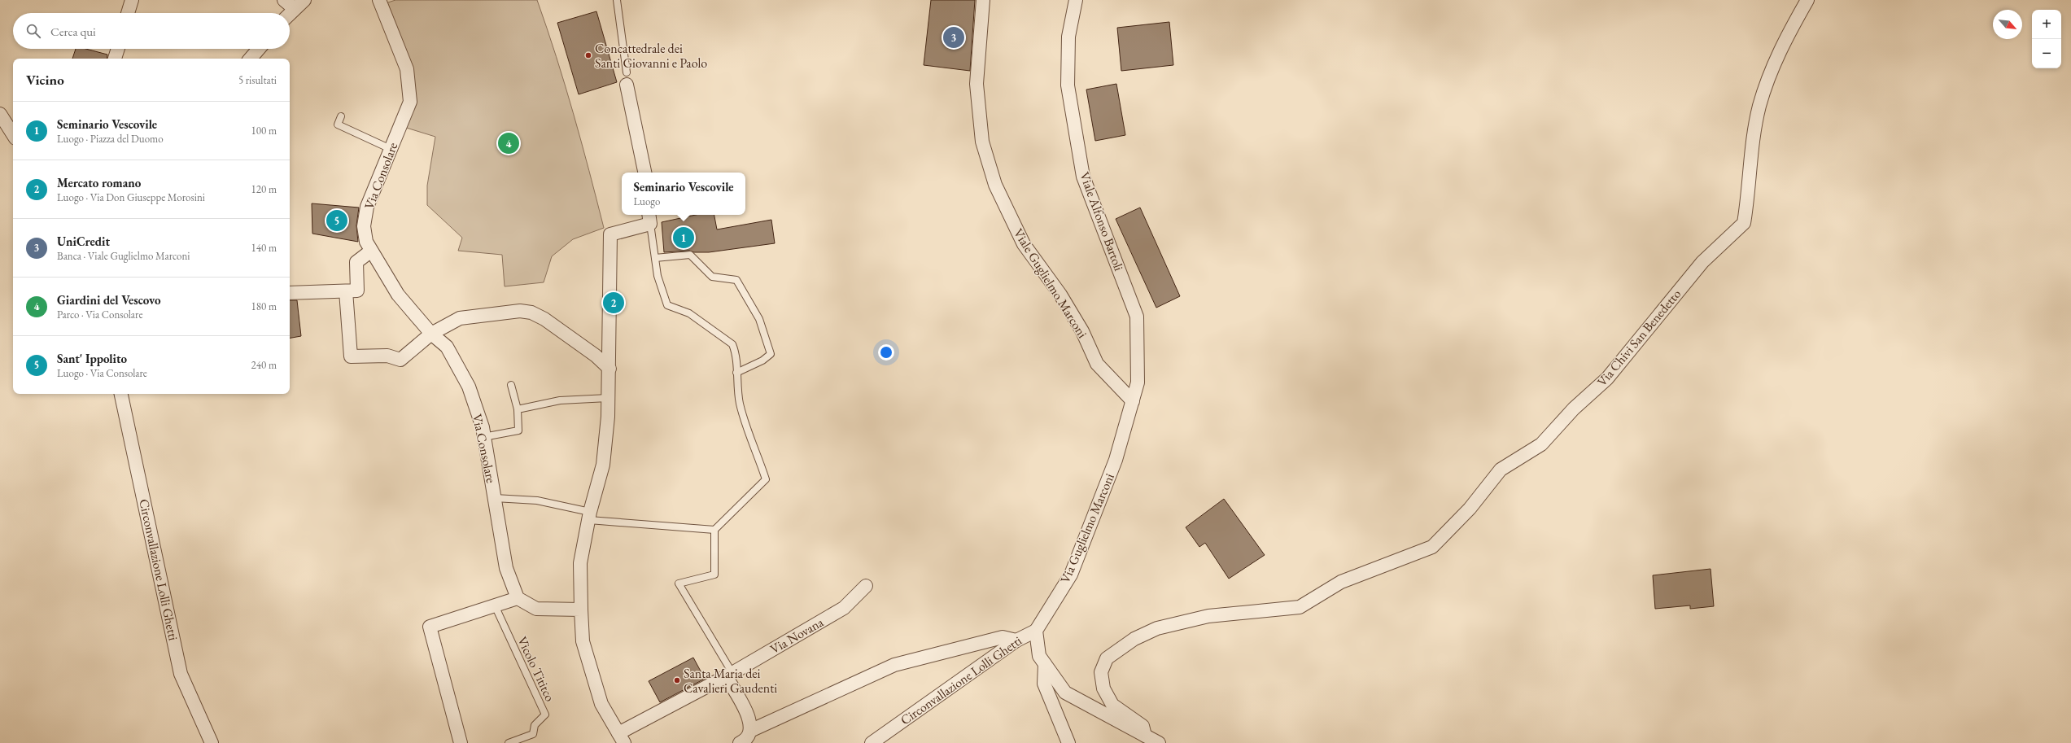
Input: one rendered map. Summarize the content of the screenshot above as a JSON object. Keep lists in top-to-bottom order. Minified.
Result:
{"streets":{"street":["Via Consolare","Viale Alfonso Bartoli","Viale Guglielmo Marconi","Via Chivi San Benedetto","Via Guglielmo Marconi","Circonvallazione Lolli Ghetti","Via Novana"],"lane":["Vicolo Tititco"]},"crossings":[["Viale Alfonso Bartoli","Viale Guglielmo Marconi"],["Viale Alfonso Bartoli","Via Guglielmo Marconi"],["Viale Guglielmo Marconi","Via Guglielmo Marconi"],["Via Guglielmo Marconi","Circonvallazione Lolli Ghetti"]],"places":["Concattedrale dei Santi Giovanni e Paolo","Santa Maria dei Cavalieri Gaudenti"],"north":"bottom right","page":{"map_buttons":["+","−"],"search":"Cerca qui","pins":["3","4","5","1","2"],"heading":["Vicino","5 risultati"],"list":[{"mark":"1","name":"Seminario Vescovile","note":"Luogo · Piazza del Duomo","value":"100 m"},{"mark":"2","name":"Mercato romano","note":"Luogo · Via Don Giuseppe Morosini","value":"120 m"},{"mark":"3","name":"UniCredit","note":"Banca · Viale Guglielmo Marconi","value":"140 m"},{"mark":"4","name":"Giardini del Vescovo","note":"Parco · Via Consolare","value":"180 m"},{"mark":"5","name":"Sant' Ippolito","note":"Luogo · Via Consolare","value":"240 m"}],"popup":["Seminario Vescovile","Luogo"]}}
